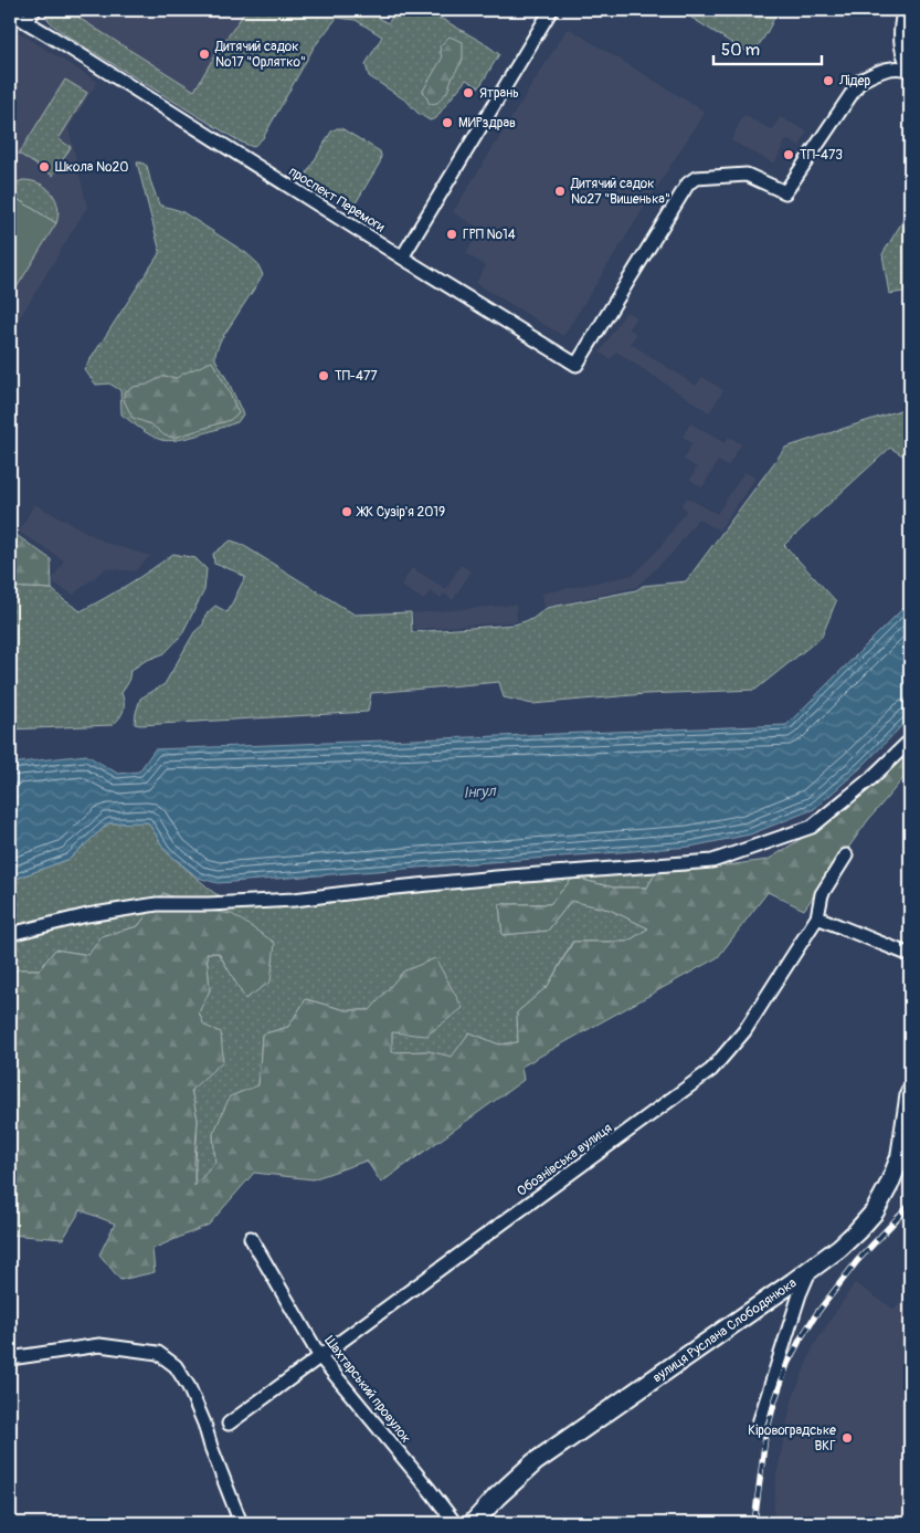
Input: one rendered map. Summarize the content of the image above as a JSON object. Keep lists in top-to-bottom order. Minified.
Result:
{"streets":{"main road":["вулиця Руслана Слободянюка"],"street":["проспект Перемоги","Обознівська вулиця","Шахтарський провулок"]},"crossings":[["Обознівська вулиця","Шахтарський провулок"]],"water":["Інгул"],"places":["Дитячий садок №17 \"Орлятко\"","Лідер","Ятрань","МИРздрав","ТП-473","Школа №20","Дитячий садок №27 \"Вишенька\"","ГРП №14","ТП-477","ЖК Сузір'я 2019","Кіровоградське ВКГ"],"scale_bar":"50 m"}
